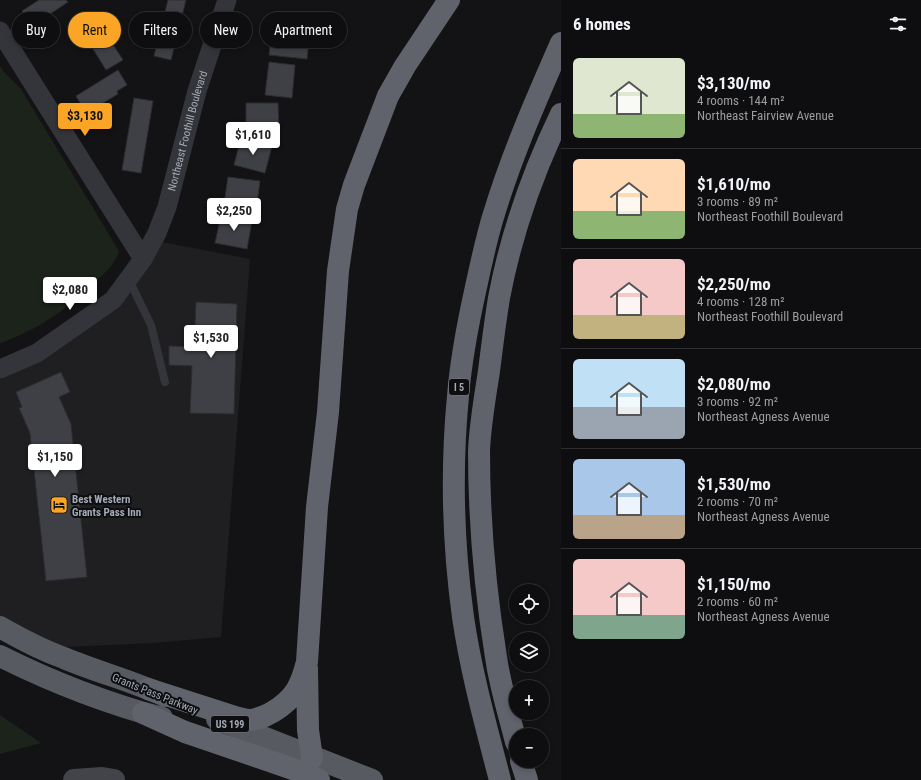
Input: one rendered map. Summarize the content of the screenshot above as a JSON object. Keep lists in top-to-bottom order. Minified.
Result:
{"streets":{"highway":["I 5","Grants Pass Parkway","US 199"],"street":["Northeast Foothill Boulevard"]},"places":{"hotel":["Best Western Grants Pass Inn"]},"page":{"heading":"6 homes","chip":["Buy","Rent","Filters","New","Apartment"],"list":[{"name":"$3,130/mo","note":"4 rooms · 144 m² · Northeast Fairview Avenue"},{"name":"$1,610/mo","note":"3 rooms · 89 m² · Northeast Foothill Boulevard"},{"name":"$2,250/mo","note":"4 rooms · 128 m² · Northeast Foothill Boulevard"},{"name":"$2,080/mo","note":"3 rooms · 92 m² · Northeast Agness Avenue"},{"name":"$1,530/mo","note":"2 rooms · 70 m² · Northeast Agness Avenue"},{"name":"$1,150/mo","note":"2 rooms · 60 m² · Northeast Agness Avenue"}],"price":["$3,130","$1,610","$2,250","$2,080","$1,530","$1,150"],"map_buttons":["+","−"]}}
